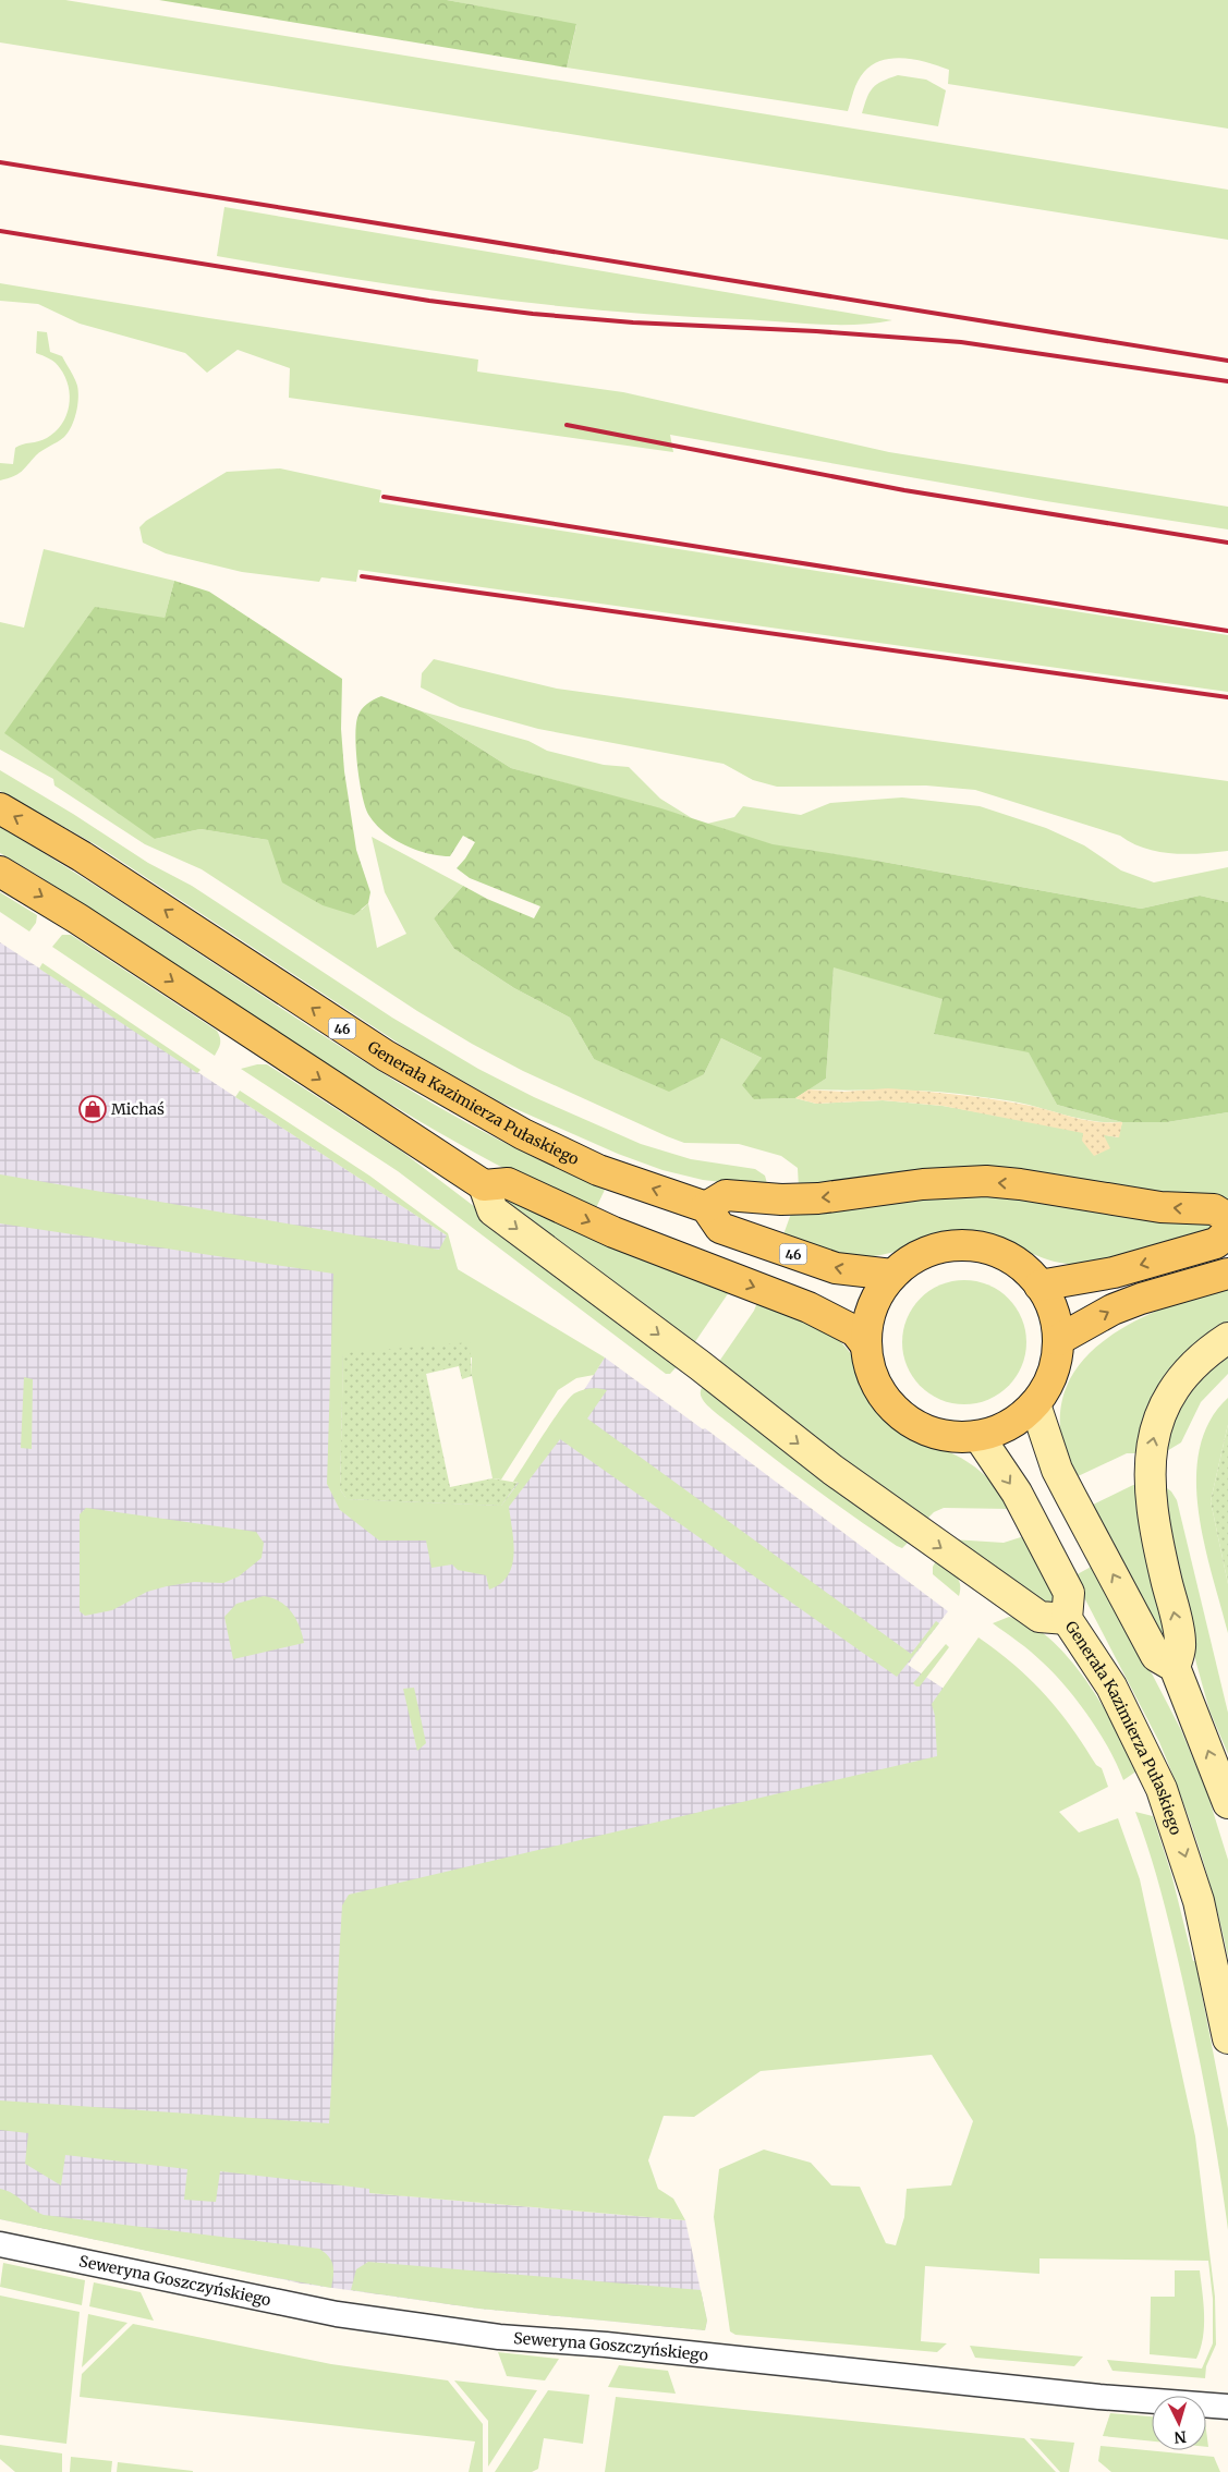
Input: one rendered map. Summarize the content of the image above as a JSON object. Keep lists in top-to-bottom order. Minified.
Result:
{"streets":{"main road":["46","Generała Kazimierza Pułaskiego"],"street":["Seweryna Goszczyńskiego"]},"crossings":[["46","Generała Kazimierza Pułaskiego"]],"places":{"shop":["Michaś"]},"north":"bottom"}
